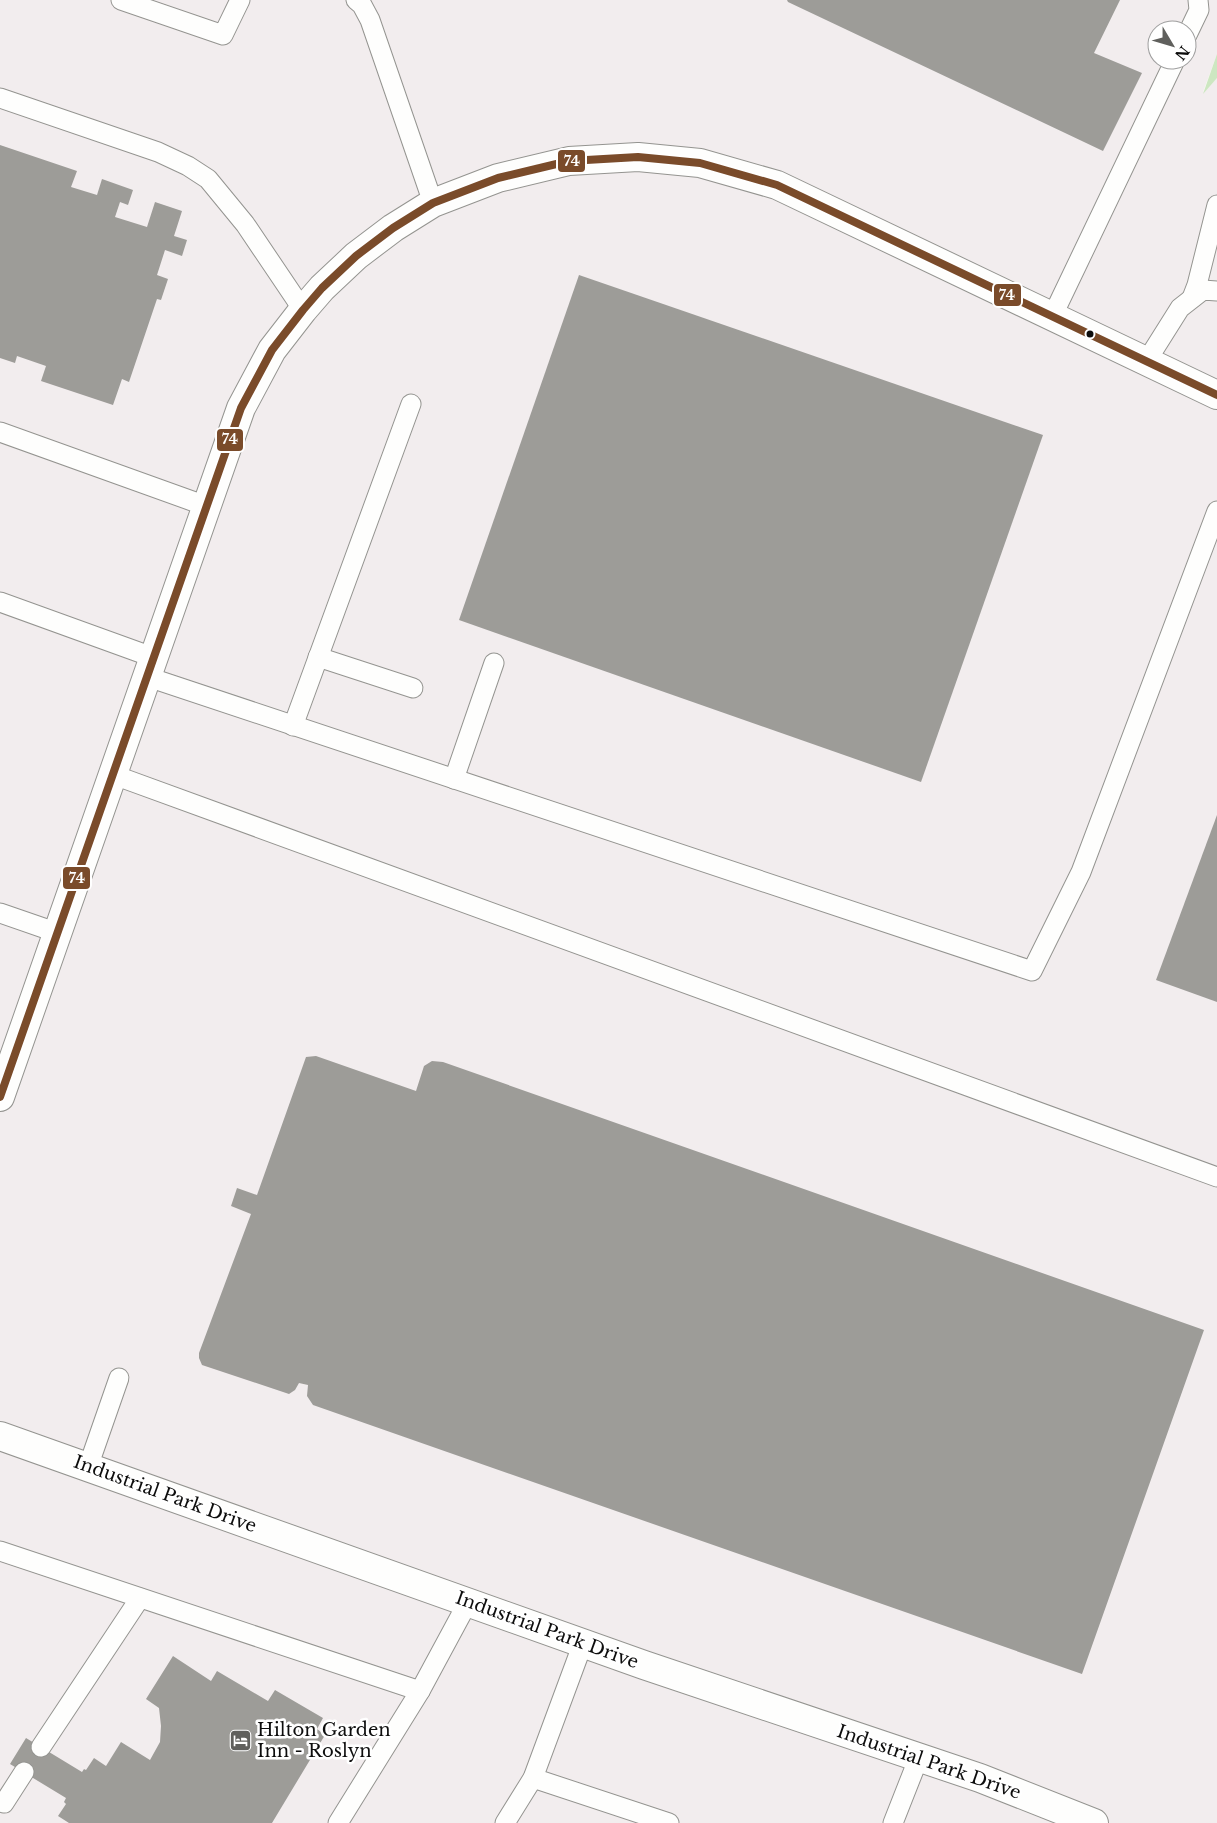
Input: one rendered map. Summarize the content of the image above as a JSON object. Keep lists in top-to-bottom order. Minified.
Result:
{"streets":{"street":["Industrial Park Drive"]},"places":{"hotel":["Hilton Garden Inn - Roslyn"]},"lines":["transit line 74"],"north":"bottom right"}
